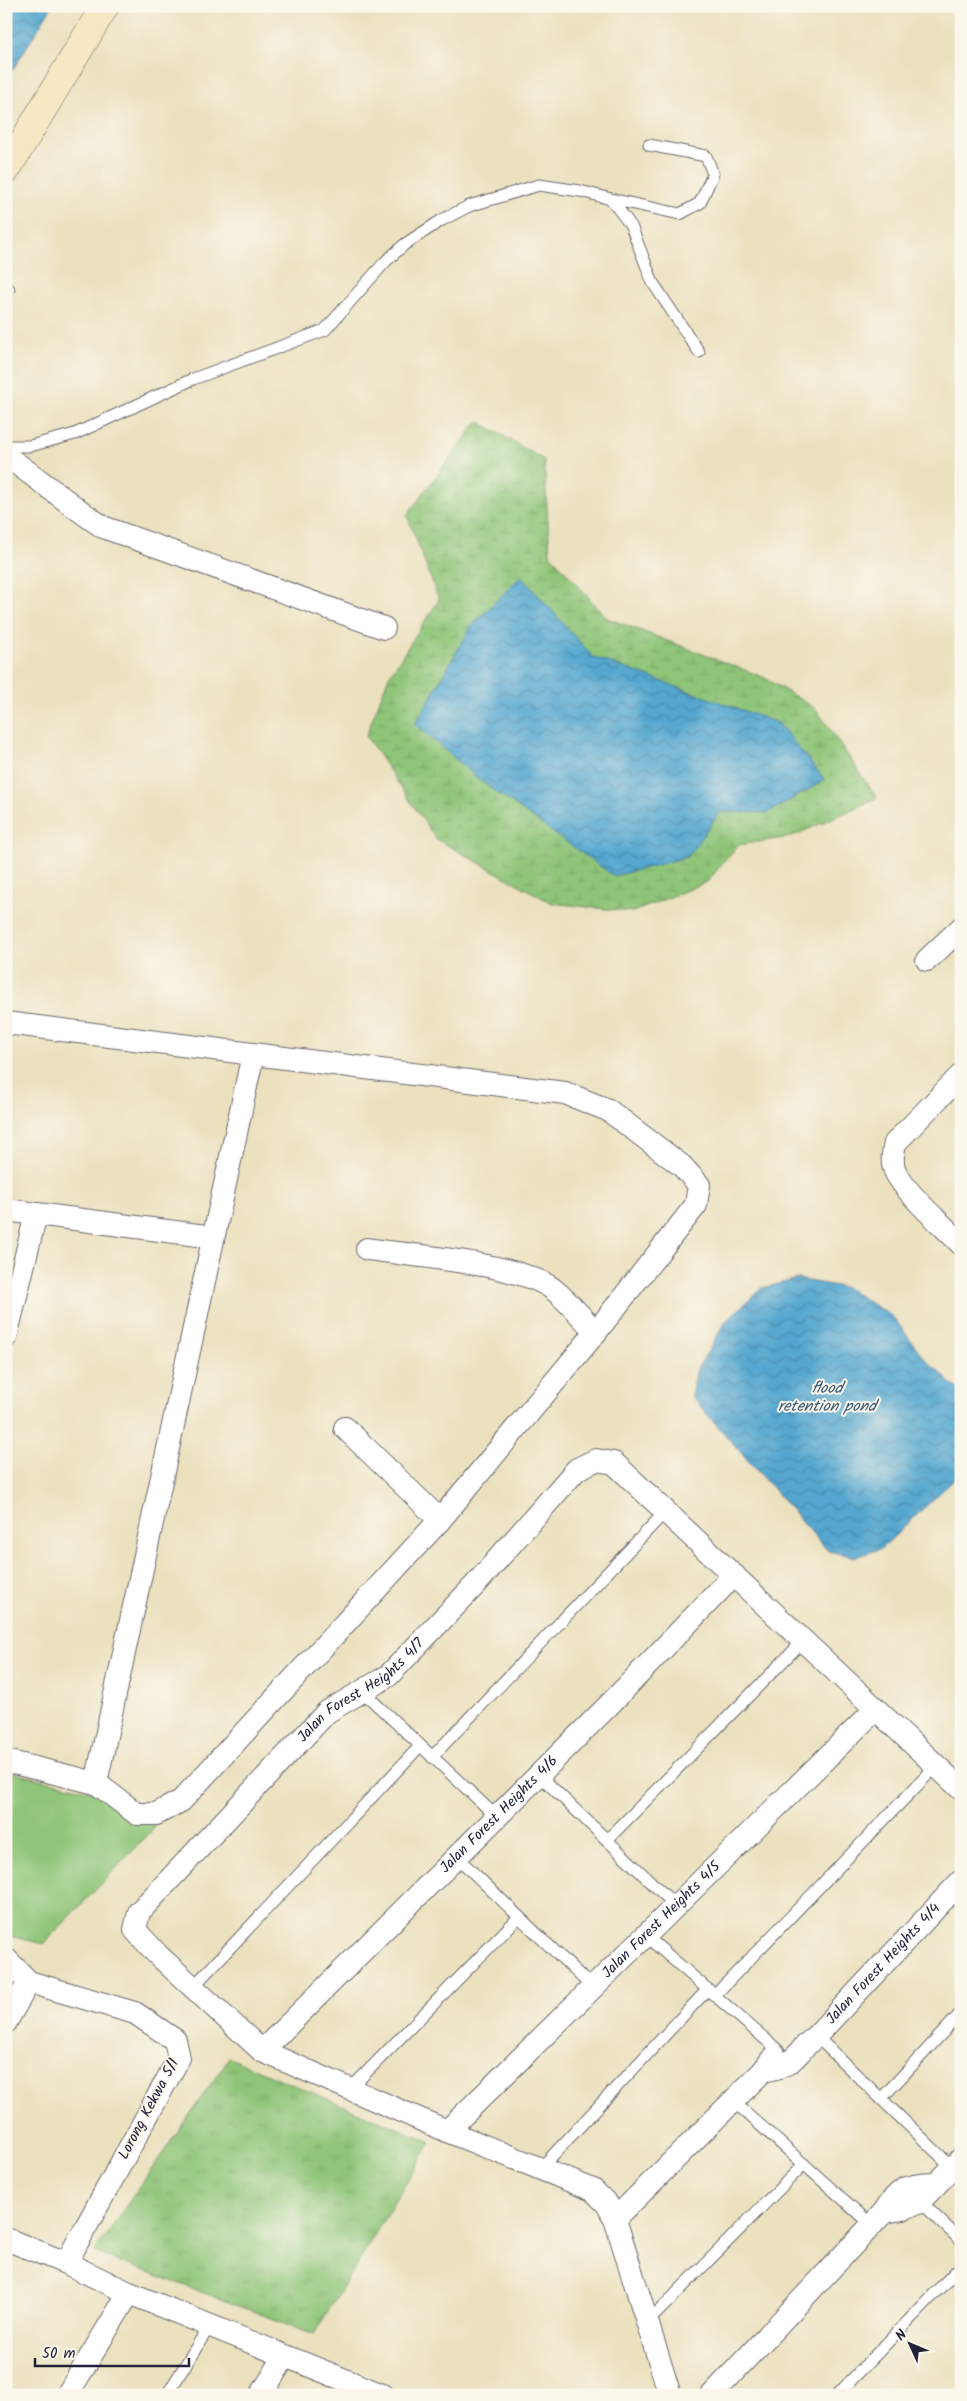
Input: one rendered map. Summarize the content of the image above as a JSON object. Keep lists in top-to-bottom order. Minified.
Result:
{"streets":{"street":["Jalan Forest Heights 4/7","Jalan Forest Heights 4/6","Jalan Forest Heights 4/5","Jalan Forest Heights 4/4","Lorong Kekwa 5/1"]},"water":["flood retention pond"],"scale_bar":"50 m","north":"top left"}
